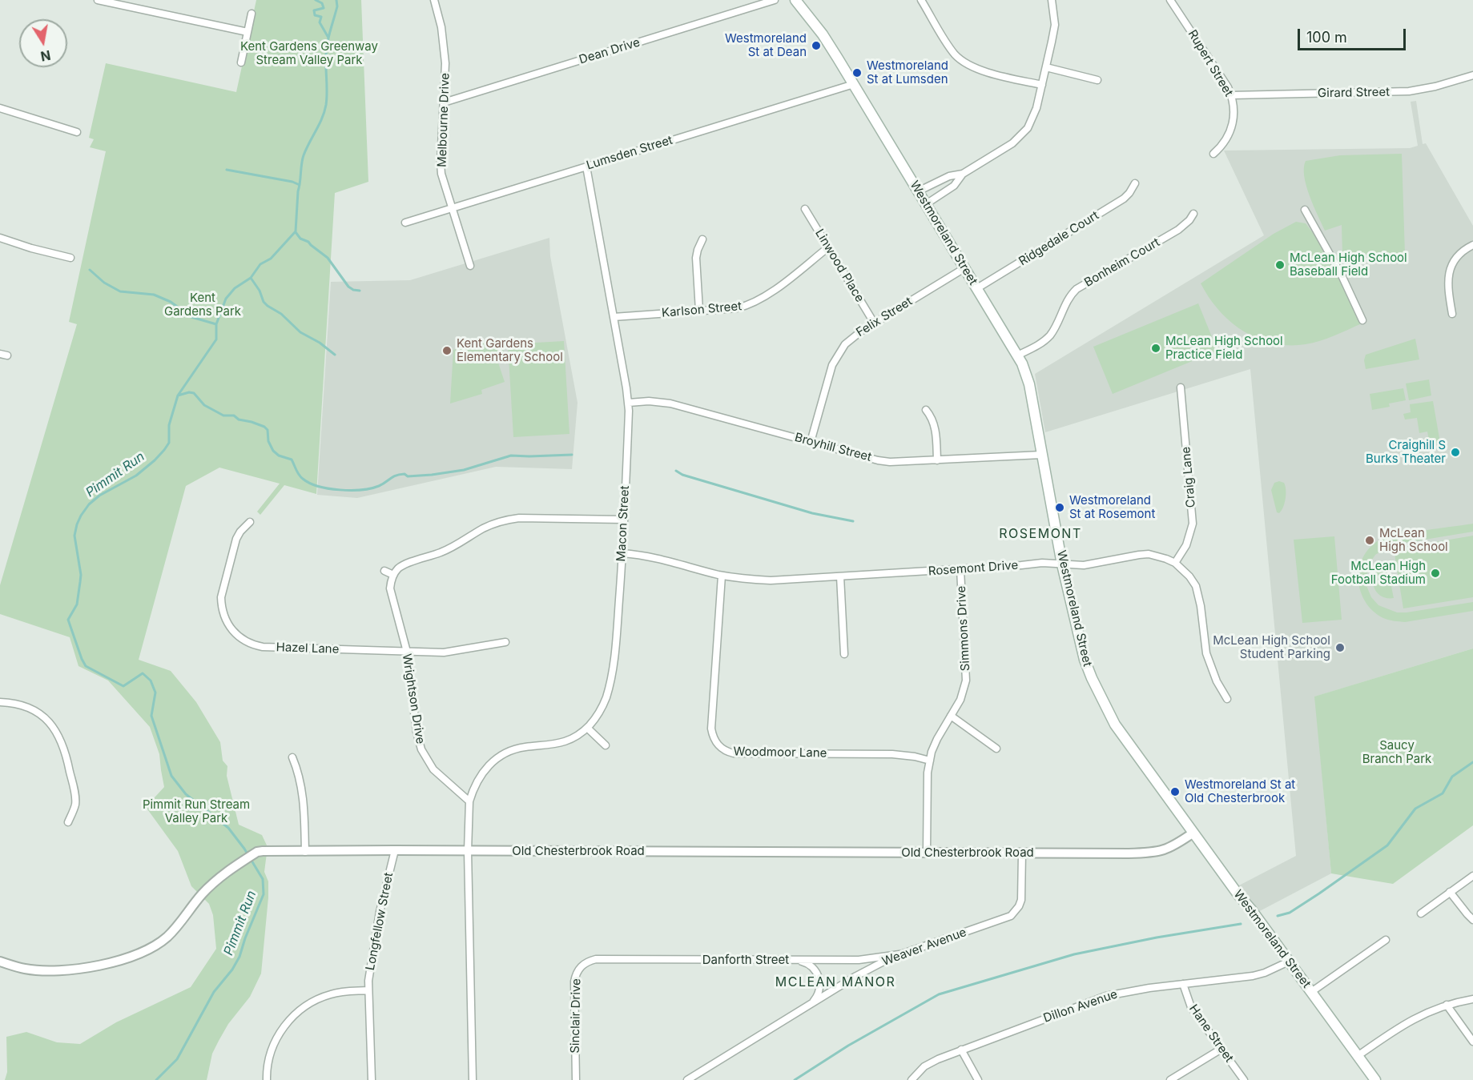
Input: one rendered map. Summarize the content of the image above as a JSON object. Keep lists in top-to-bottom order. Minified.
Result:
{"streets":{"main road":["Westmoreland Street"],"street":["Dean Drive","Rupert Street","Girard Street","Melbourne Drive","Lumsden Street","Ridgedale Court","Bonheim Court","Linwood Place","Karlson Street","Felix Street","Broyhill Street","Craig Lane","Macon Street","Rosemont Drive","Simmons Drive","Hazel Lane","Wrightson Drive","Woodmoor Lane","Old Chesterbrook Road","Longfellow Street","Weaver Avenue","Danforth Street","Dillon Avenue","Sinclair Drive","Hane Street"]},"crossings":[["Dean Drive","Melbourne Drive"],["Rupert Street","Girard Street"],["Melbourne Drive","Lumsden Street"],["Lumsden Street","Westmoreland Street"],["Lumsden Street","Macon Street"],["Westmoreland Street","Ridgedale Court"],["Westmoreland Street","Bonheim Court"],["Westmoreland Street","Felix Street"],["Westmoreland Street","Broyhill Street"],["Westmoreland Street","Rosemont Drive"],["Westmoreland Street","Old Chesterbrook Road"],["Westmoreland Street","Dillon Avenue"],["Linwood Place","Karlson Street"],["Linwood Place","Felix Street"],["Karlson Street","Macon Street"],["Felix Street","Broyhill Street"],["Broyhill Street","Macon Street"],["Craig Lane","Rosemont Drive"],["Macon Street","Rosemont Drive"],["Macon Street","Wrightson Drive"],["Rosemont Drive","Simmons Drive"],["Rosemont Drive","Woodmoor Lane"],["Simmons Drive","Woodmoor Lane"],["Simmons Drive","Old Chesterbrook Road"],["Hazel Lane","Wrightson Drive"],["Old Chesterbrook Road","Longfellow Street"],["Old Chesterbrook Road","Weaver Avenue"],["Weaver Avenue","Danforth Street"],["Danforth Street","Sinclair Drive"],["Dillon Avenue","Hane Street"]],"districts":["ROSEMONT","MCLEAN MANOR"],"water":["Pimmit Run"],"parks":["Kent Gardens Greenway Stream Valley Park","Kent Gardens Park","Saucy Branch Park","Pimmit Run Stream Valley Park"],"places":["Westmoreland St at Dean","Westmoreland St at Lumsden","McLean High School Baseball Field","McLean High School Practice Field","Kent Gardens Elementary School","Craighill S Burks Theater","Westmoreland St at Rosemont","McLean High School","McLean High Football Stadium","McLean High School Student Parking","Westmoreland St at Old Chesterbrook"],"scale_bar":"100 m","north":"bottom"}
